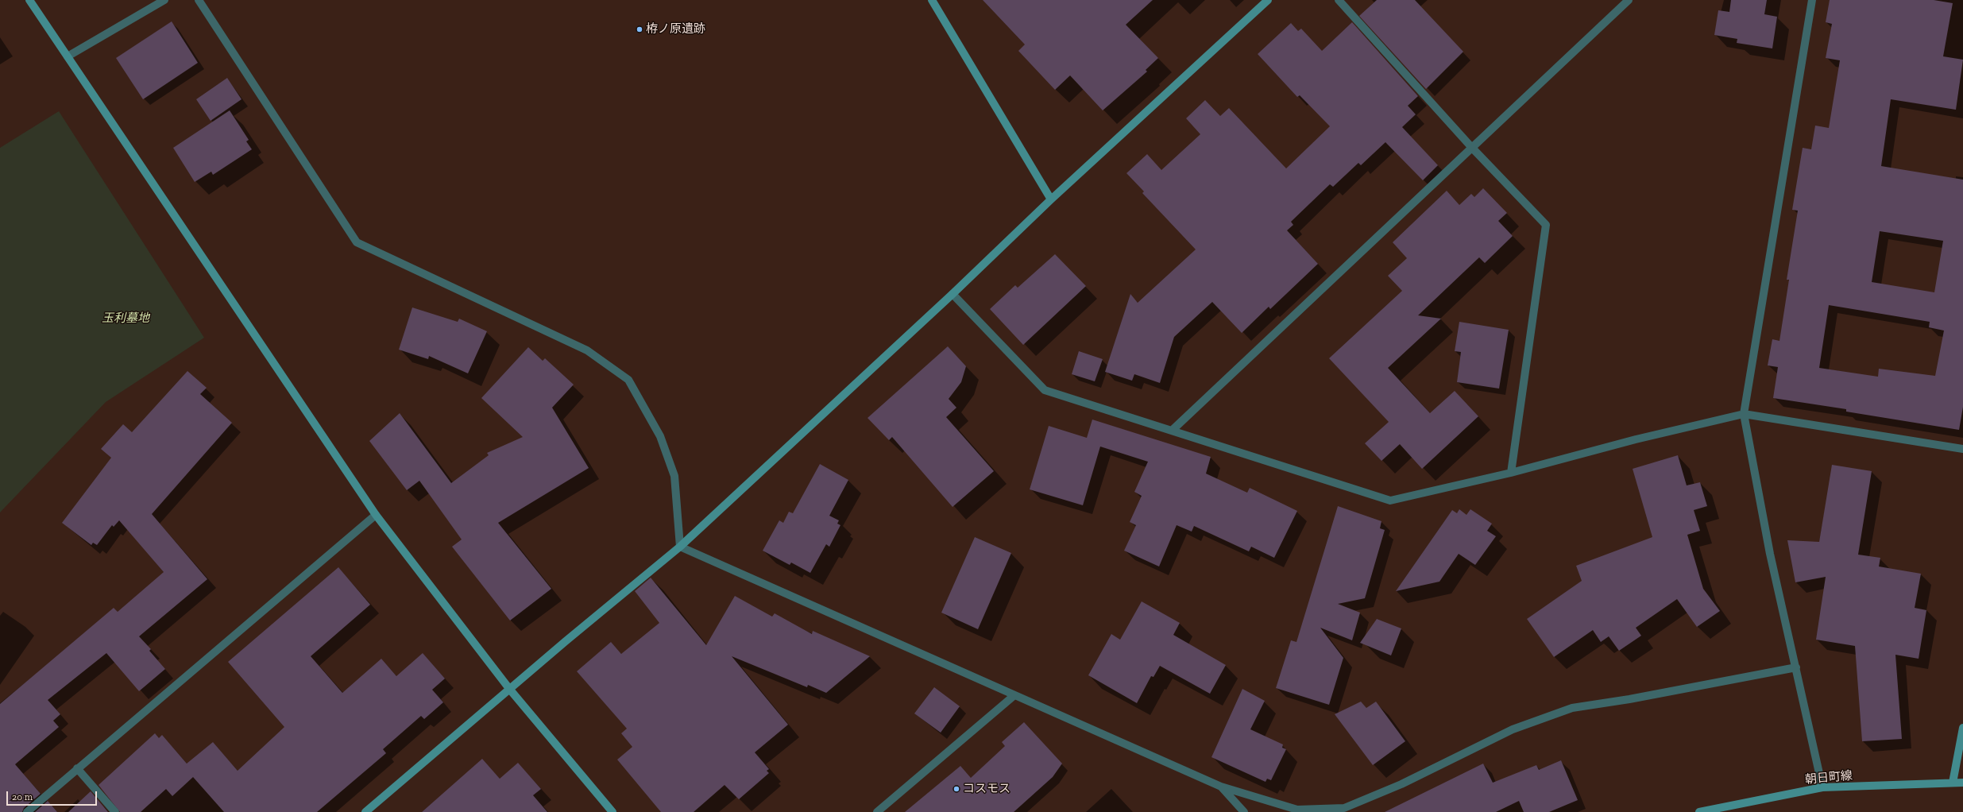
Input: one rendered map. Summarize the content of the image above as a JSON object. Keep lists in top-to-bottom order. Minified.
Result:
{"streets":{"street":["朝日町線"]},"parks":["玉利墓地"],"places":["栫ノ原遺跡","コスモス"],"scale_bar":"20 m"}
